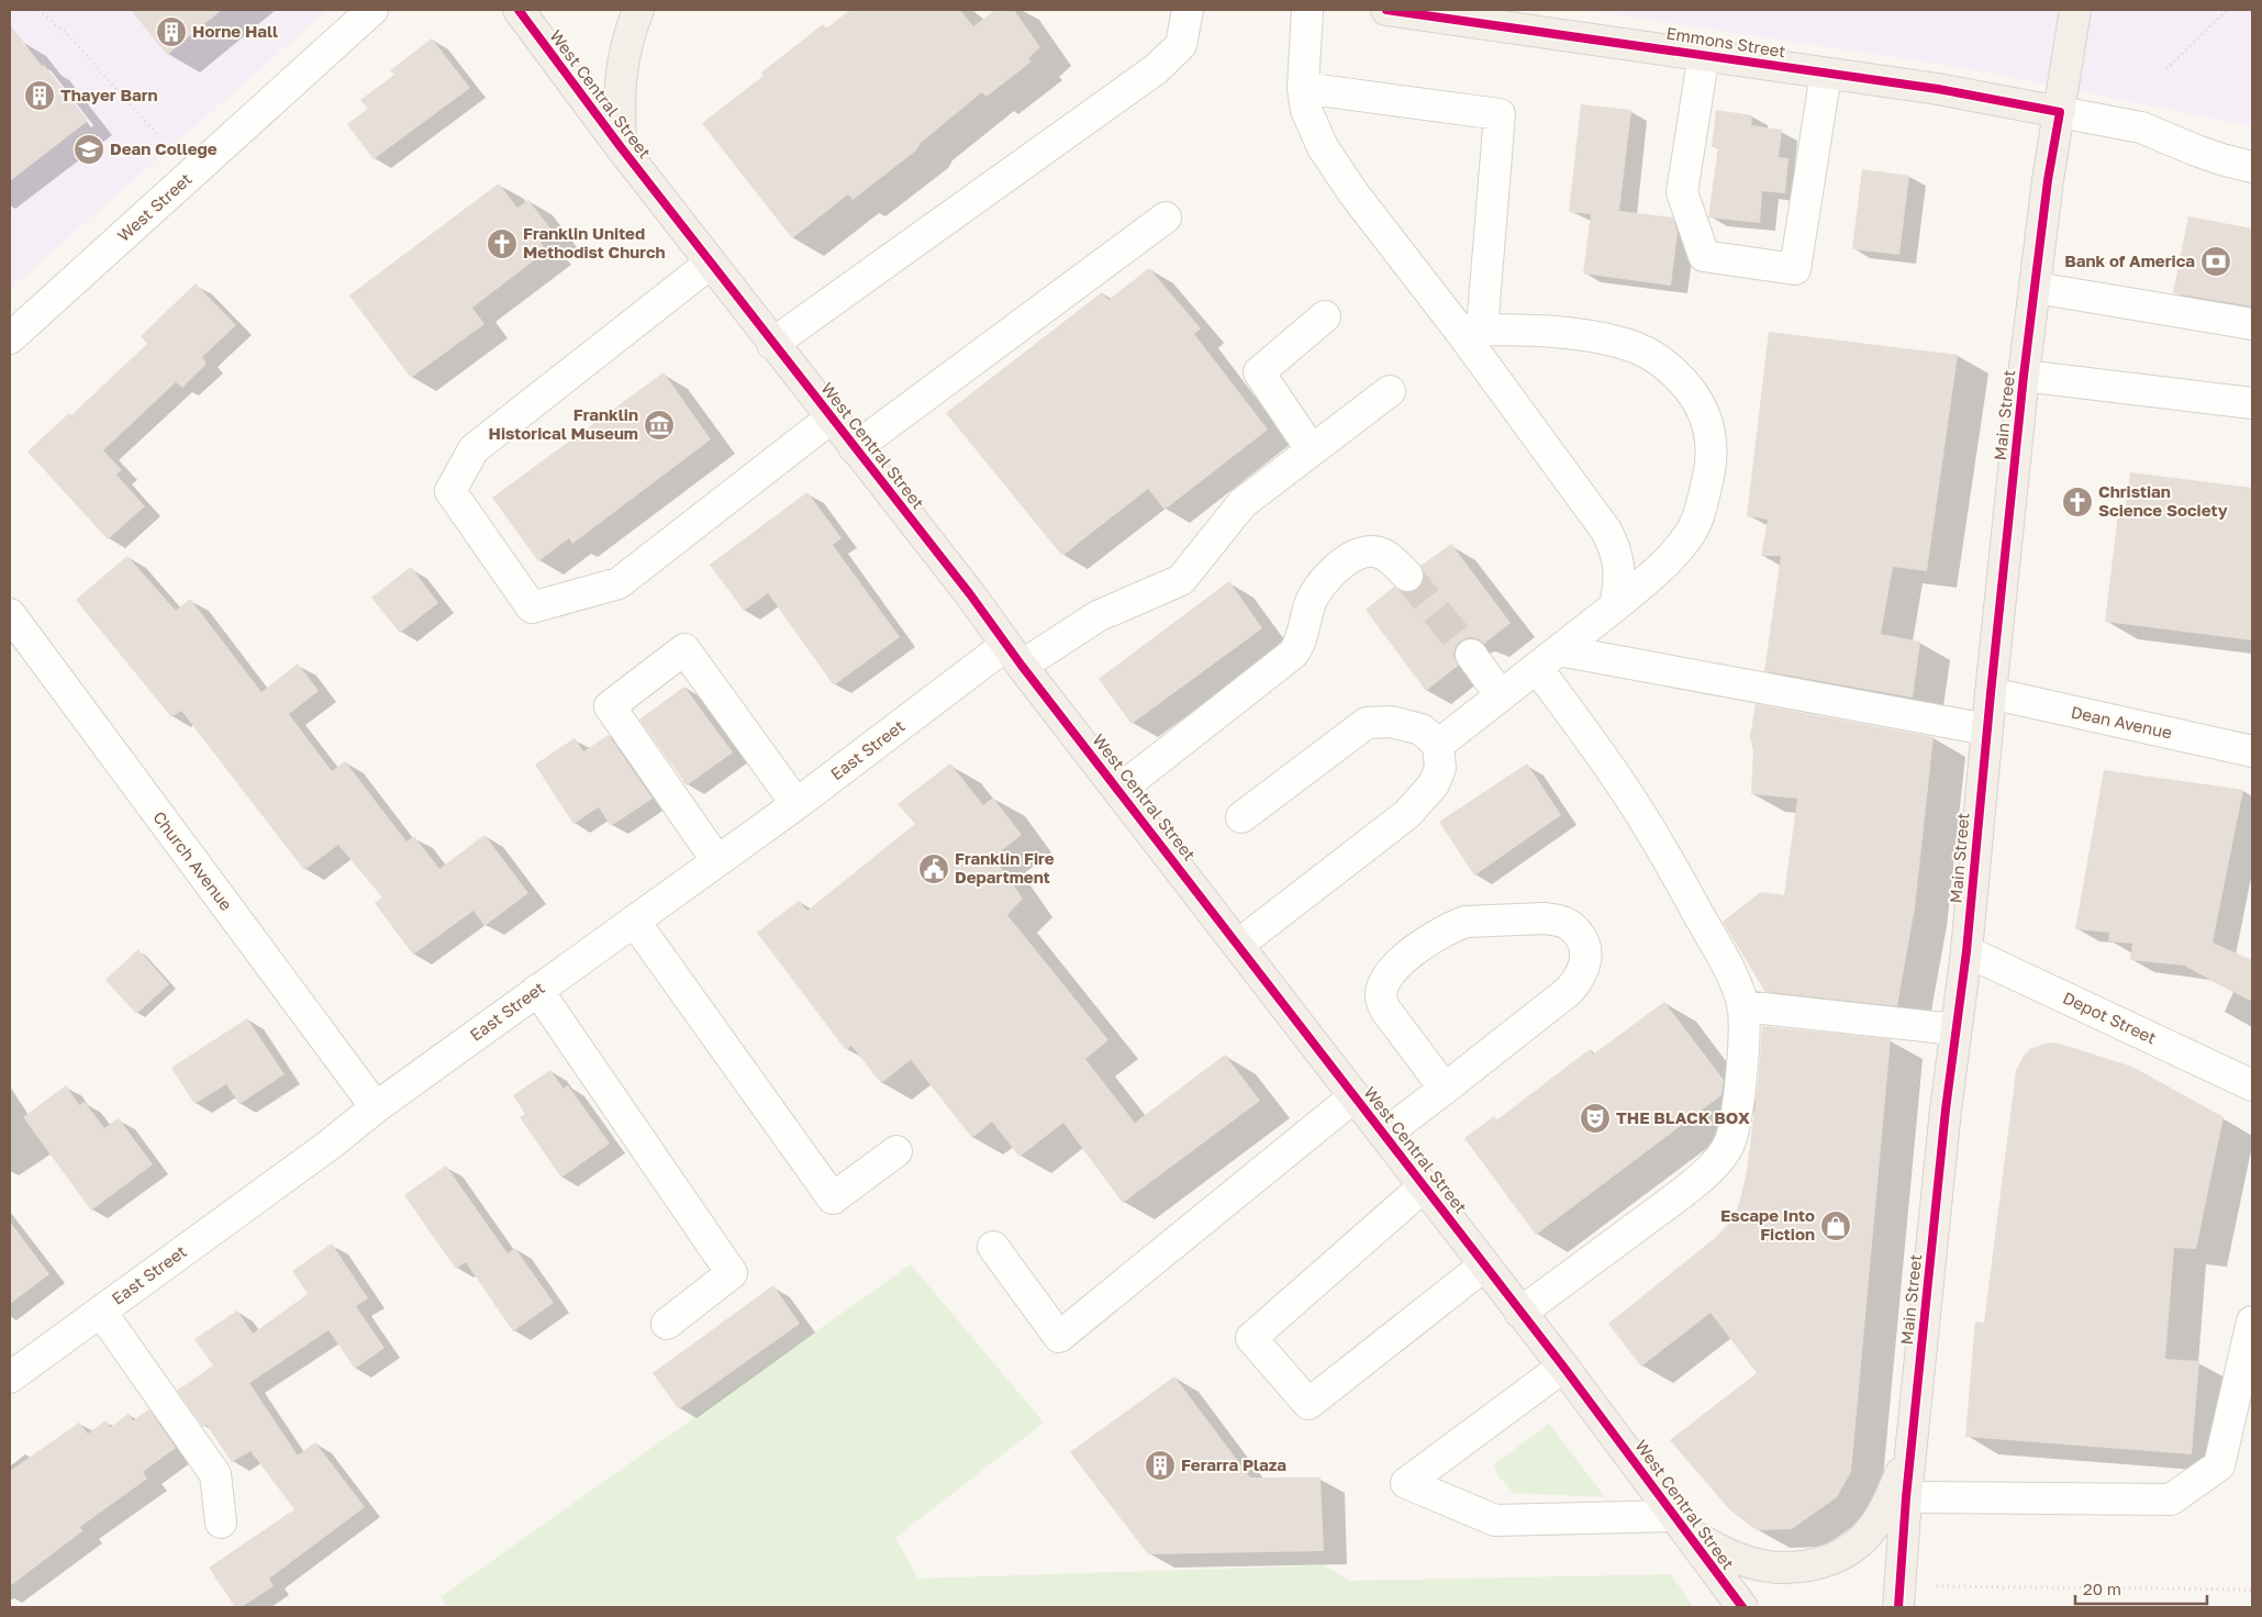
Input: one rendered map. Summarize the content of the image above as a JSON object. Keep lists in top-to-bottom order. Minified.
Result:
{"streets":{"main road":["Emmons Street","West Central Street","Main Street"],"street":["West Street","Dean Avenue","East Street","Church Avenue","Depot Street"]},"crossings":[["Emmons Street","Main Street"],["West Central Street","Main Street"],["West Central Street","East Street"],["Main Street","Dean Avenue"],["Main Street","Depot Street"],["East Street","Church Avenue"]],"places":{"building":["Horne Hall","Thayer Barn","Ferarra Plaza"],"school or university":["Dean College"],"church":["Franklin United Methodist Church","Christian Science Society"],"bank":["Bank of America"],"museum":["Franklin Historical Museum"],"public building":["Franklin Fire Department"],"theatre":["THE BLACK BOX"],"shop":["Escape Into Fiction"]},"scale_bar":"20 m"}
